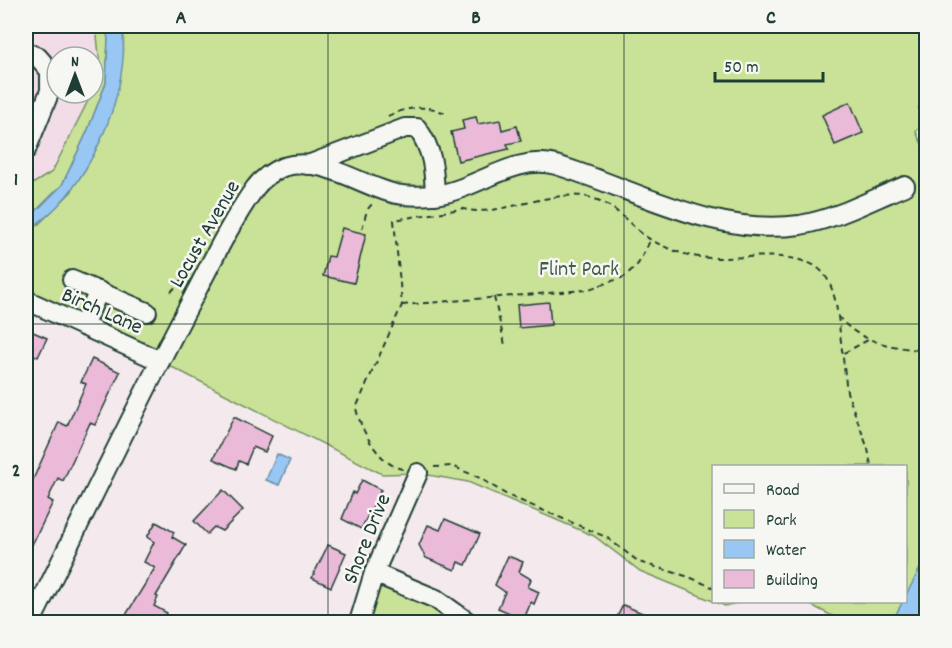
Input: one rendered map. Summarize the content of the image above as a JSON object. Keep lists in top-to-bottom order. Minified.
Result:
{"streets":{"street":["Locust Avenue","Birch Lane","Shore Drive"]},"crossings":[["Locust Avenue","Birch Lane"]],"parks":["Flint Park"],"legend":["Road","Park","Water","Building"],"scale_bar":"50 m","north":"top","grid":{"columns":["A","B","C"],"rows":["1","2"]}}
